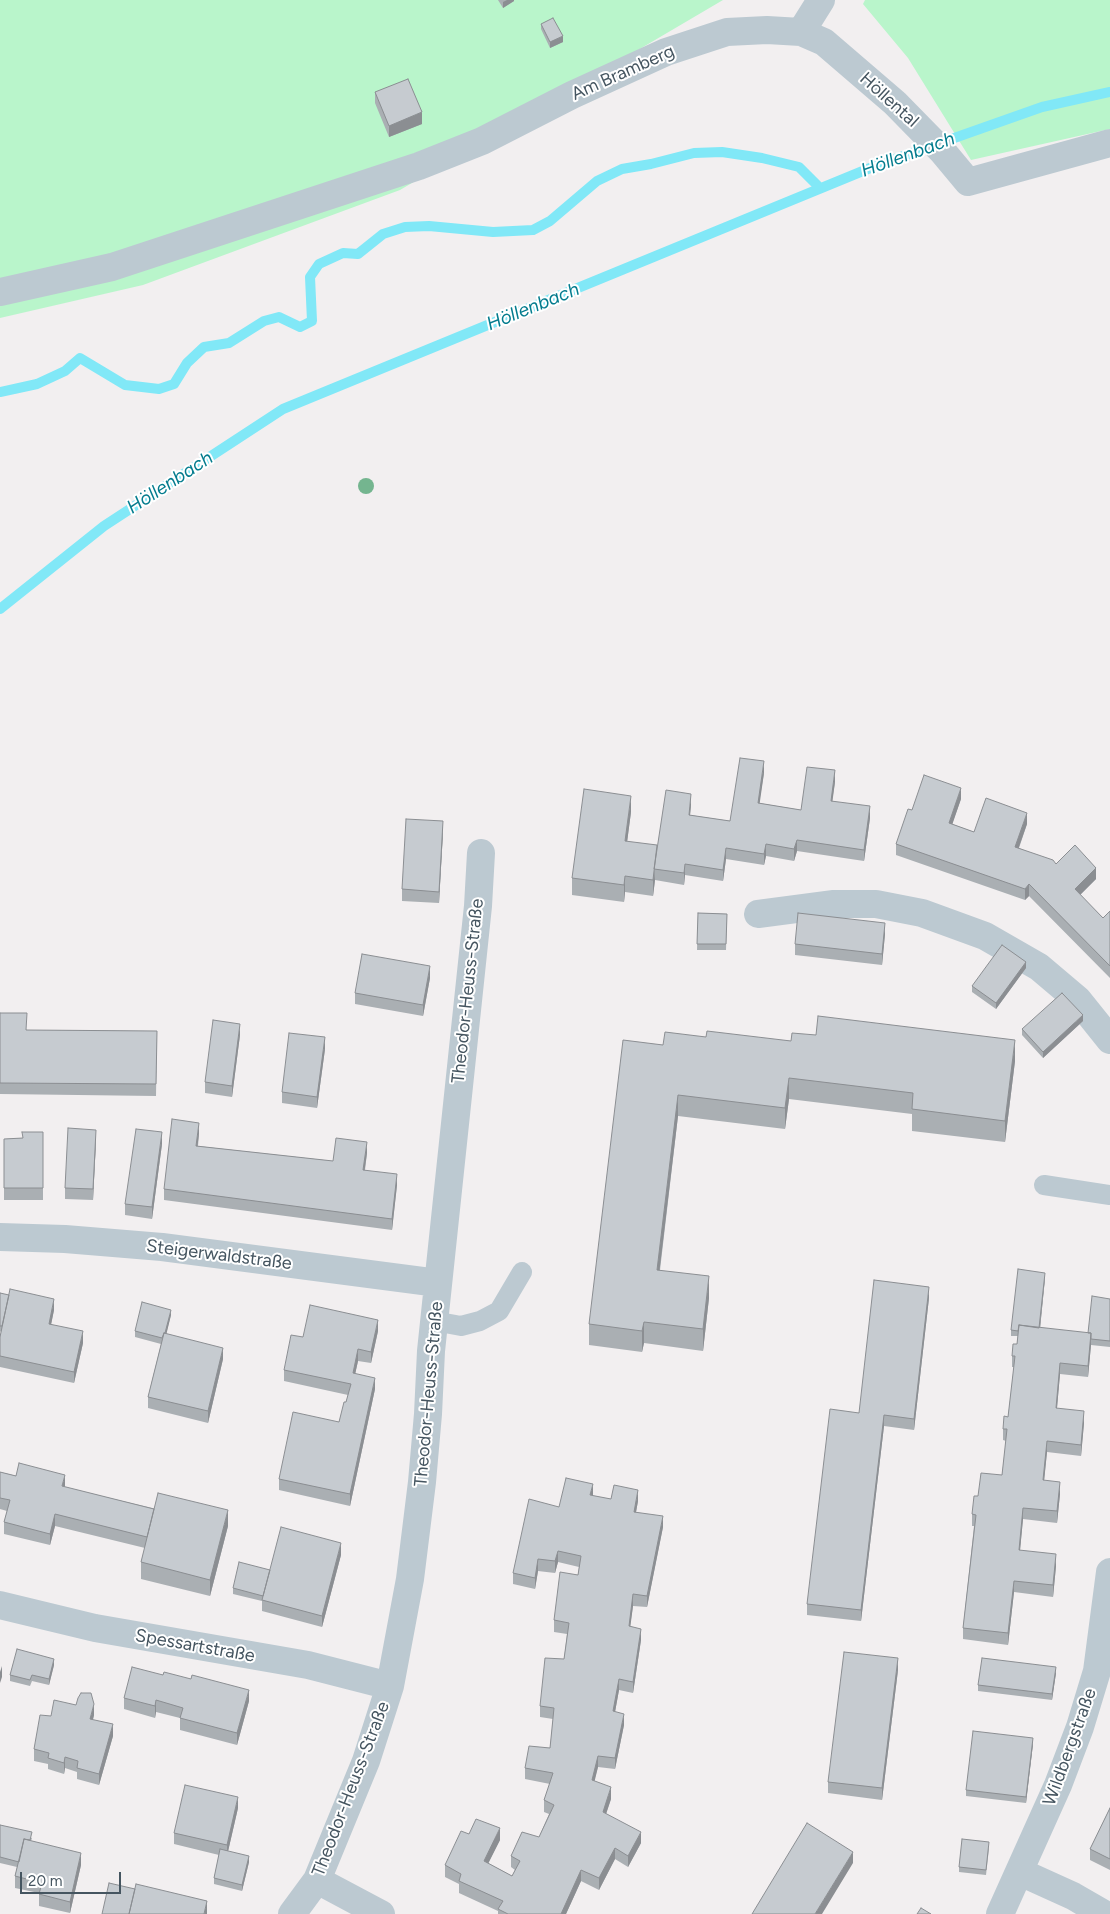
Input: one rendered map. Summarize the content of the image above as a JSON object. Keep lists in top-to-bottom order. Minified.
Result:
{"streets":{"street":["Am Bramberg","Höllental","Theodor-Heuss-Straße","Steigerwaldstraße","Spessartstraße","Wildbergstraße"]},"crossings":[["Am Bramberg","Höllental"],["Theodor-Heuss-Straße","Steigerwaldstraße"],["Theodor-Heuss-Straße","Spessartstraße"]],"water":["Höllenbach"],"scale_bar":"20 m"}
